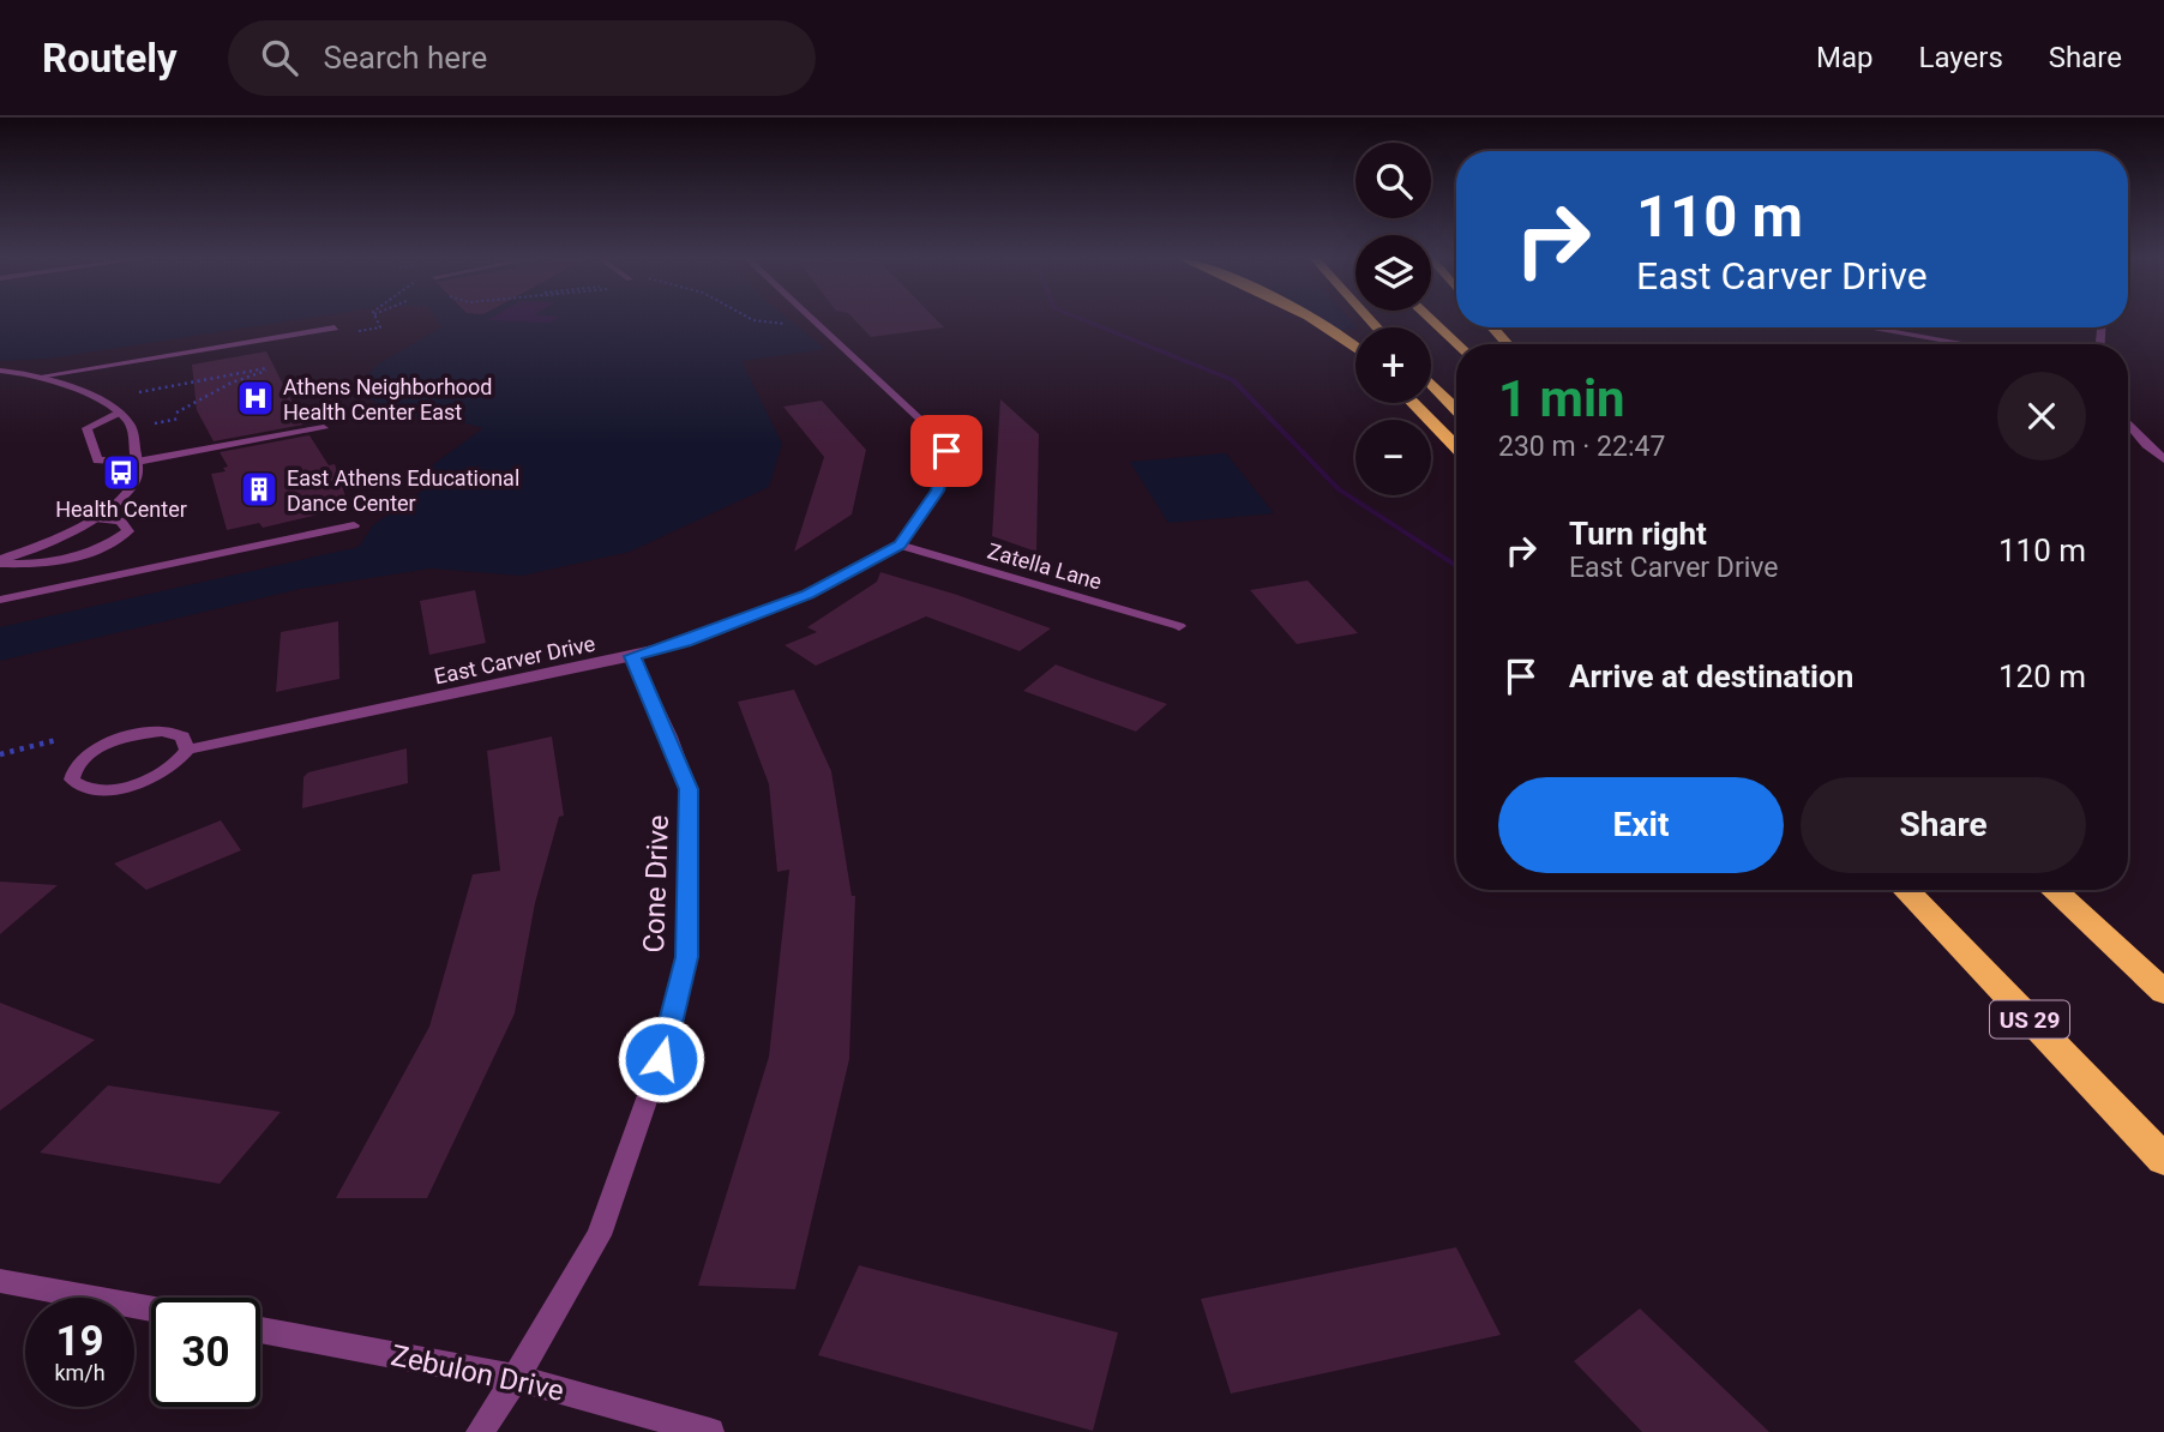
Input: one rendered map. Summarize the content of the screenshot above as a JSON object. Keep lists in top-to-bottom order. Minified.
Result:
{"streets":{"highway":["US 29"],"street":["Zatella Lane","East Carver Drive","Cone Drive","Zebulon Drive"]},"crossings":[["Zatella Lane","East Carver Drive"],["East Carver Drive","Cone Drive"],["Cone Drive","Zebulon Drive"]],"places":{"hospital":["Athens Neighborhood Health Center East"],"bus stop":["Health Center"],"building":["East Athens Educational Dance Center"]},"page":{"header":"Routely","search":"Search here","nav":["Map","Layers","Share"],"map_buttons":["+","−"],"turn":["110 m","East Carver Drive"],"heading":["1 min","230 m · 22:47"],"list":[{"name":"Turn right","note":"East Carver Drive","value":"110 m"},{"name":"Arrive at destination","value":"120 m"}],"buttons":["Exit","Share"],"speed":"19 km/h","limit":"30"}}
